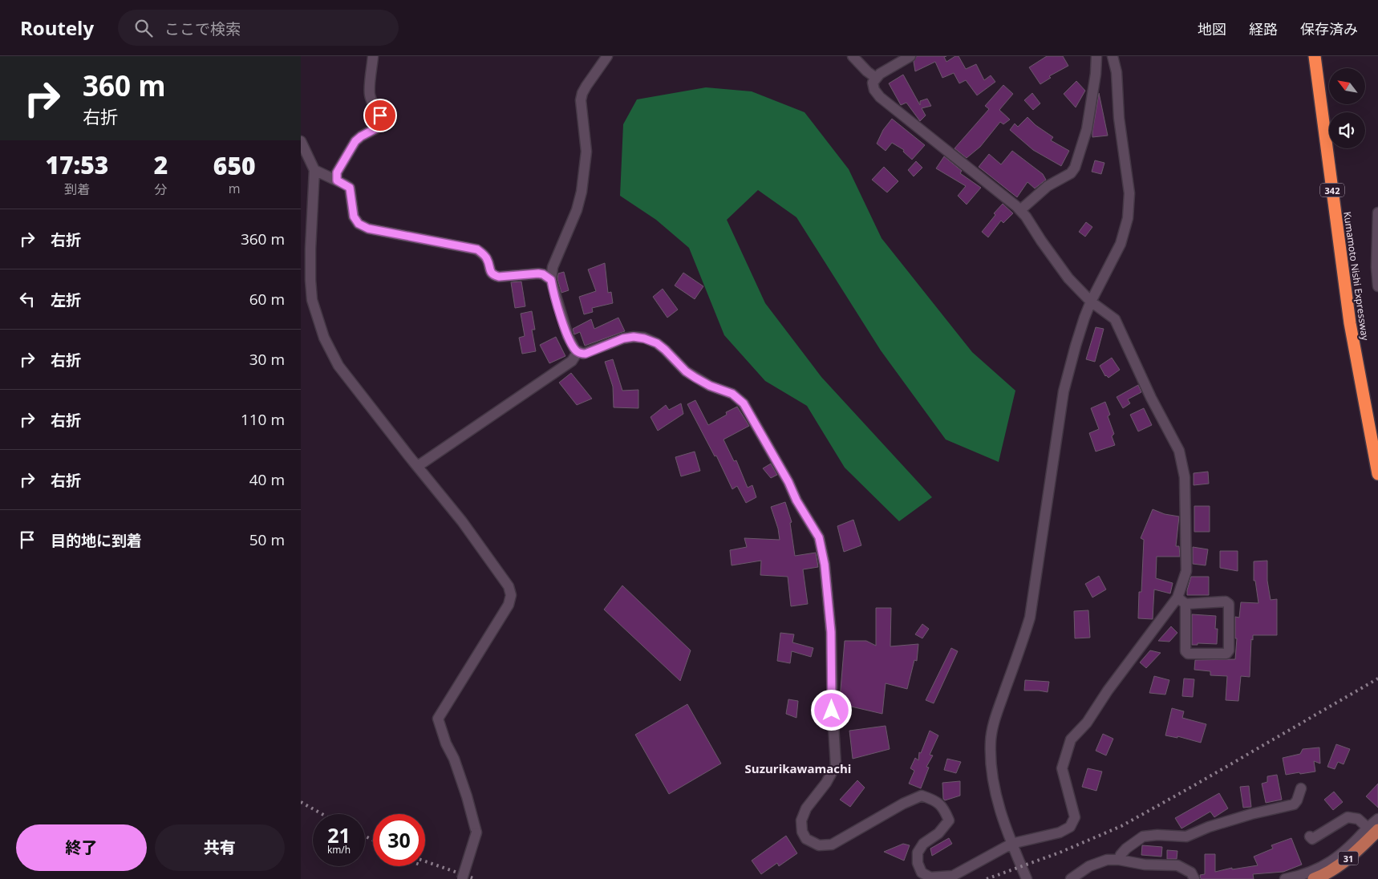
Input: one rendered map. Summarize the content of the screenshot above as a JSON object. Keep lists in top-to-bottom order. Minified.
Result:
{"streets":{"highway":["342","Kumamoto Nishi Expressway"],"main road":["31"]},"districts":["Suzurikawamachi"],"north":"top left","page":{"header":"Routely","search":"ここで検索","nav":["地図","経路","保存済み"],"turn":["360 m","右折"],"eta":["17:53","到着","2","分","650","m"],"list":[{"name":"右折","value":"360 m"},{"name":"左折","value":"60 m"},{"name":"右折","value":"30 m"},{"name":"右折","value":"110 m"},{"name":"右折","value":"40 m"},{"name":"目的地に到着","value":"50 m"}],"speed":"21 km/h","limit":"30","buttons":["終了","共有"]}}
